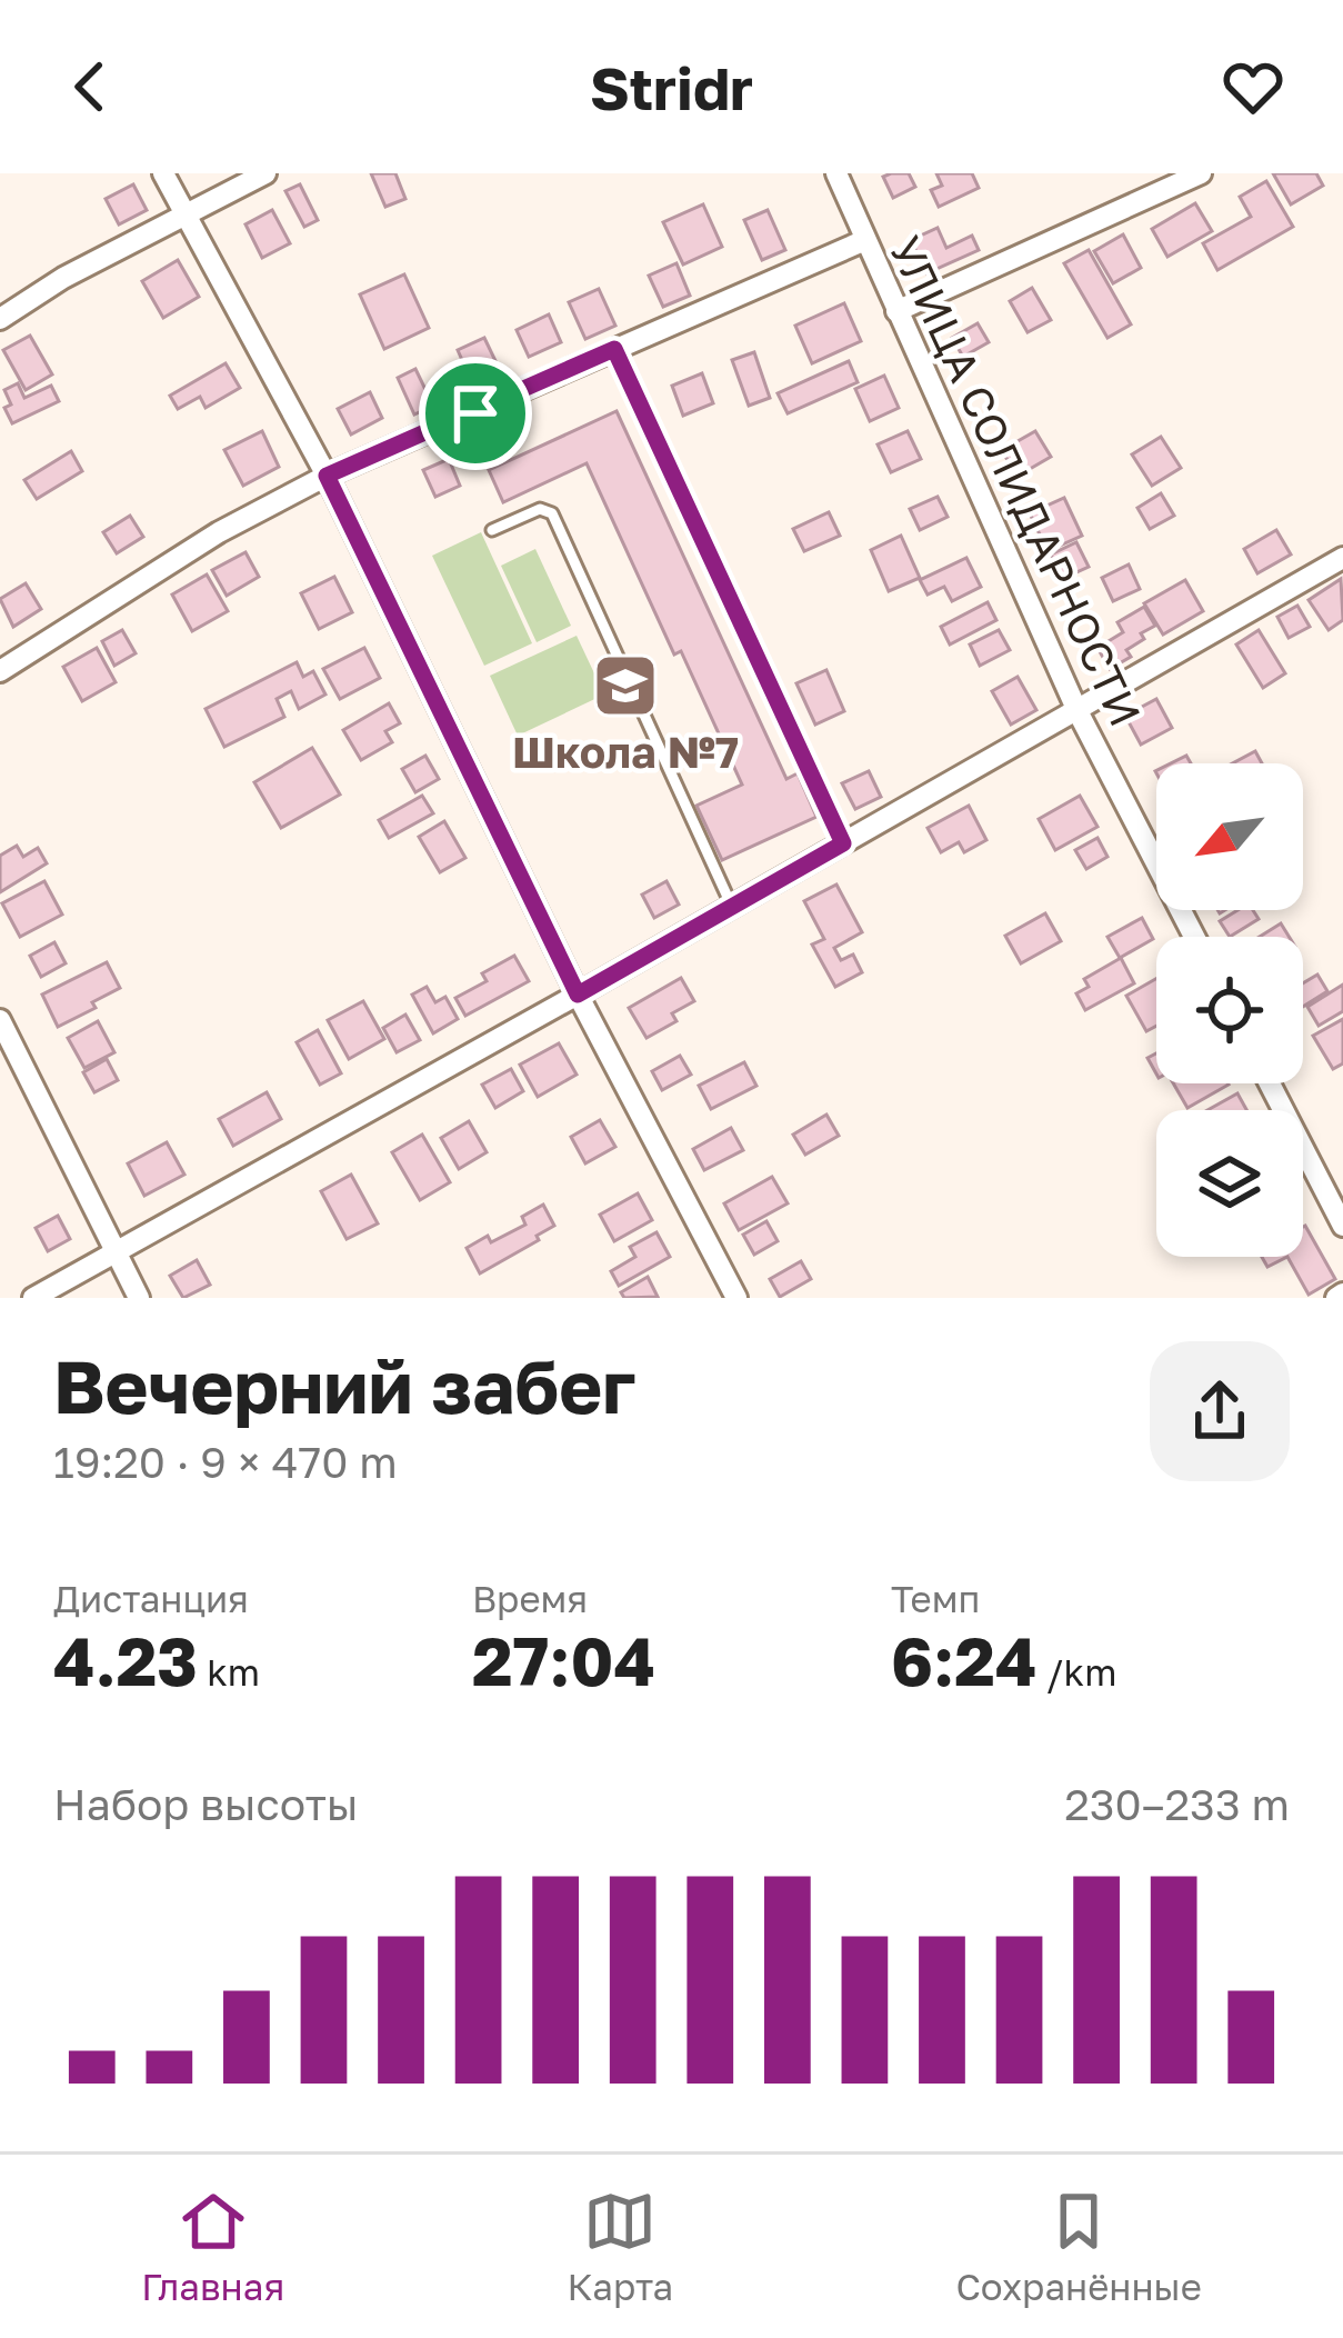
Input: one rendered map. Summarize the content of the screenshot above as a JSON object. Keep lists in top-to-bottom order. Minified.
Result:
{"streets":{"street":["УЛИЦА СОЛИДАРНОСТИ"]},"places":{"school or university":["Школа №7"]},"north":"bottom left","page":{"header":"Stridr","heading":["Вечерний забег","19:20 · 9 × 470 m"],"stats":[["Дистанция","4.23 km"],["Время","27:04"],["Темп","6:24 /km"]],"chart":["Набор высоты","230–233 m"],"tabs":["Главная","Карта","Сохранённые"]}}
